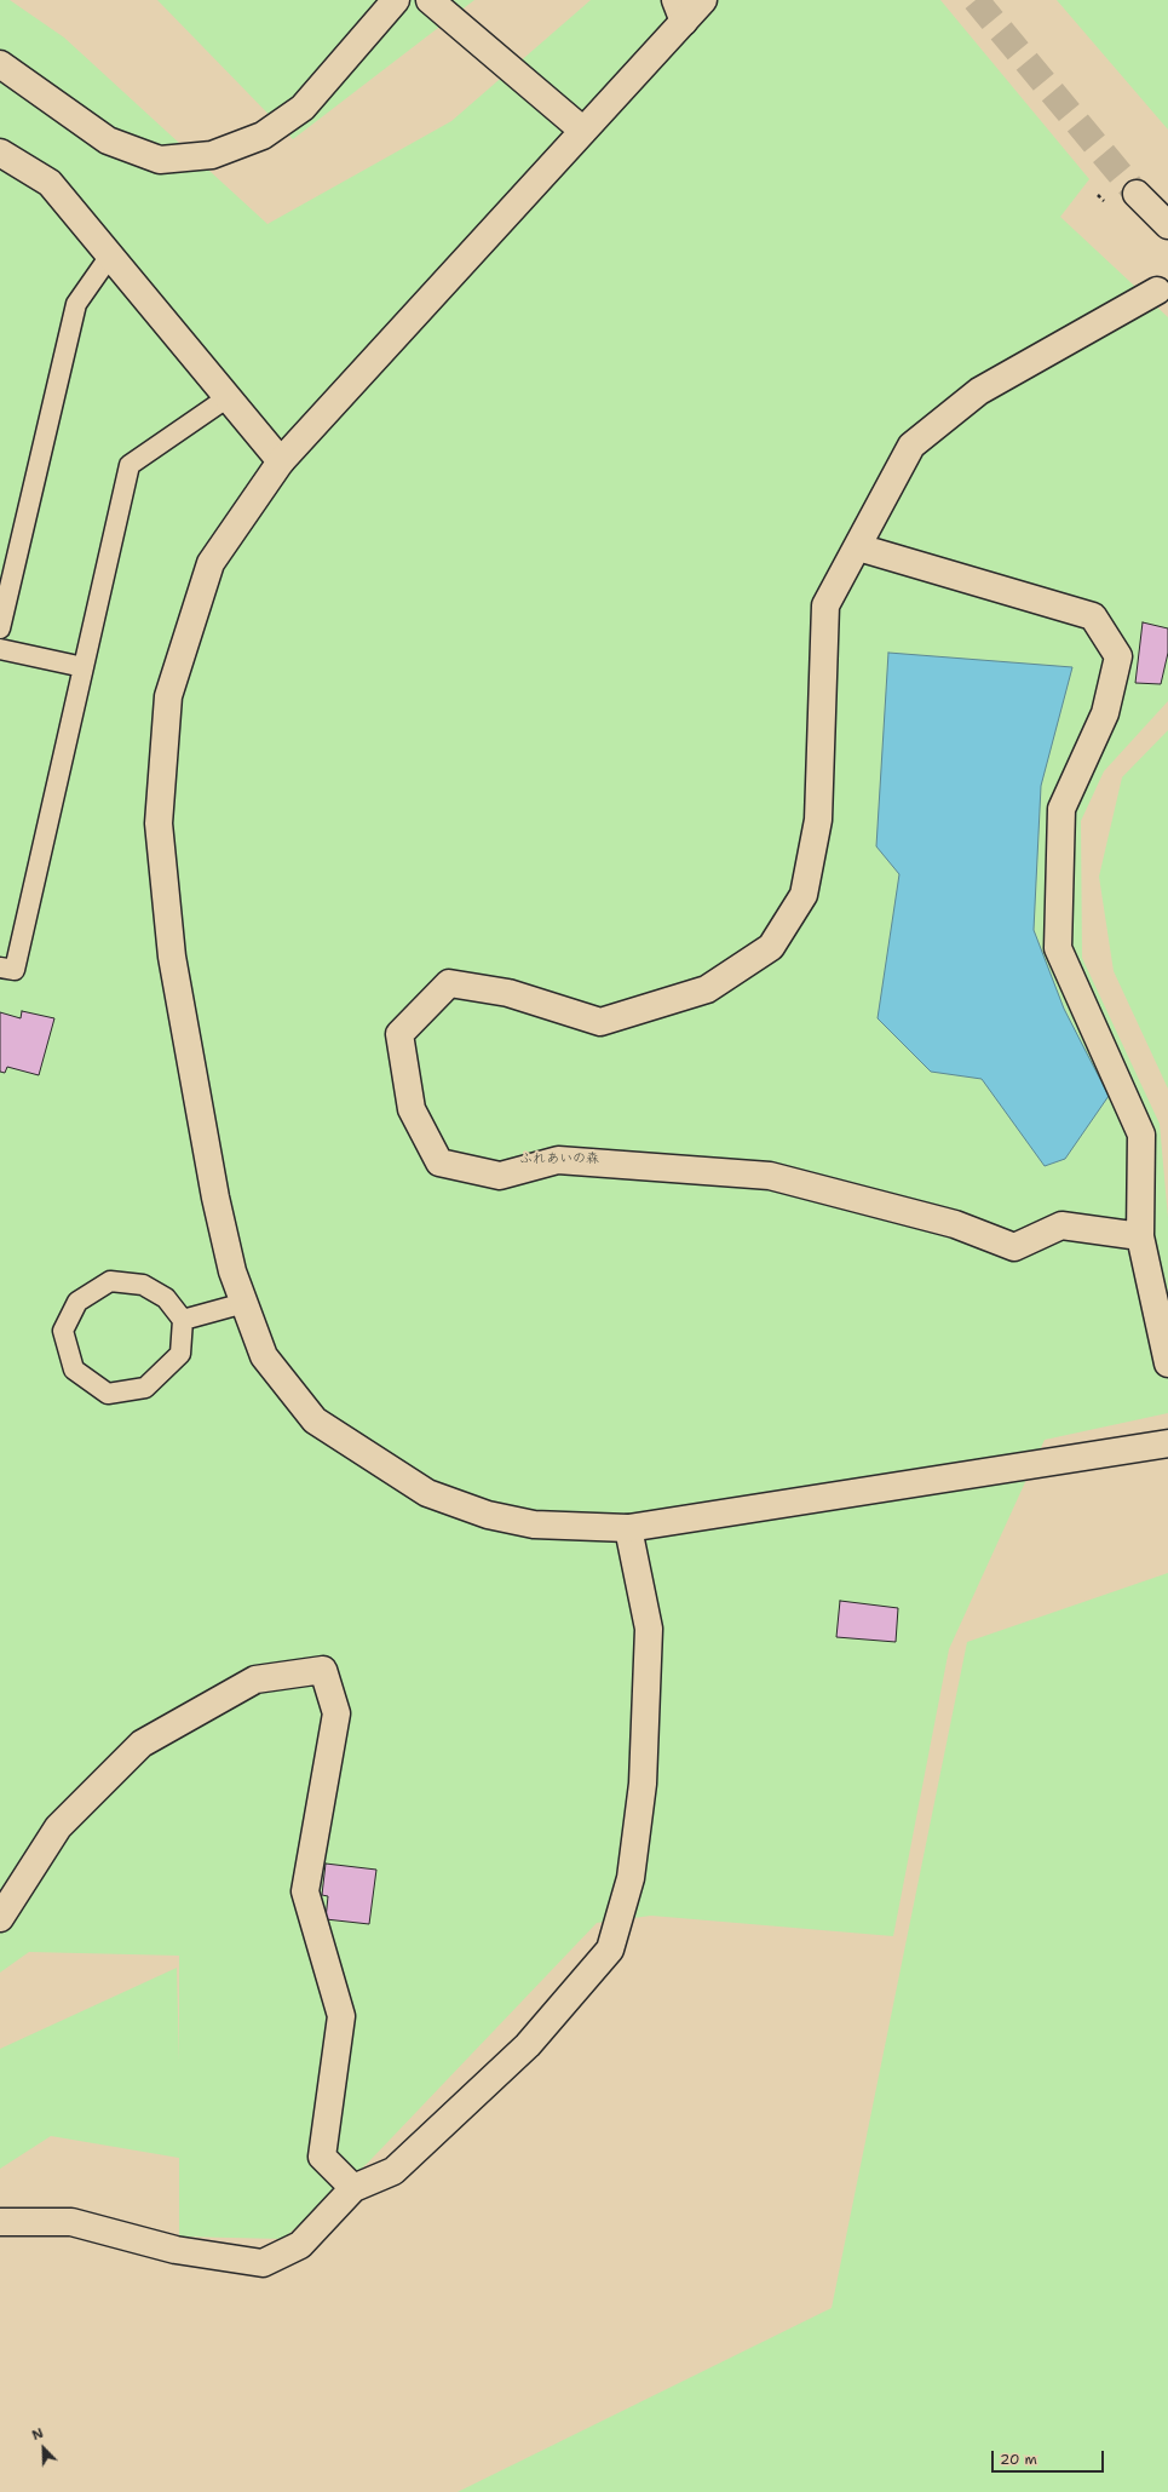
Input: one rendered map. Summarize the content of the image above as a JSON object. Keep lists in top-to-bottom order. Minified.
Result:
{"parks":["ふれあいの森"],"scale_bar":"20 m","north":"top left"}
